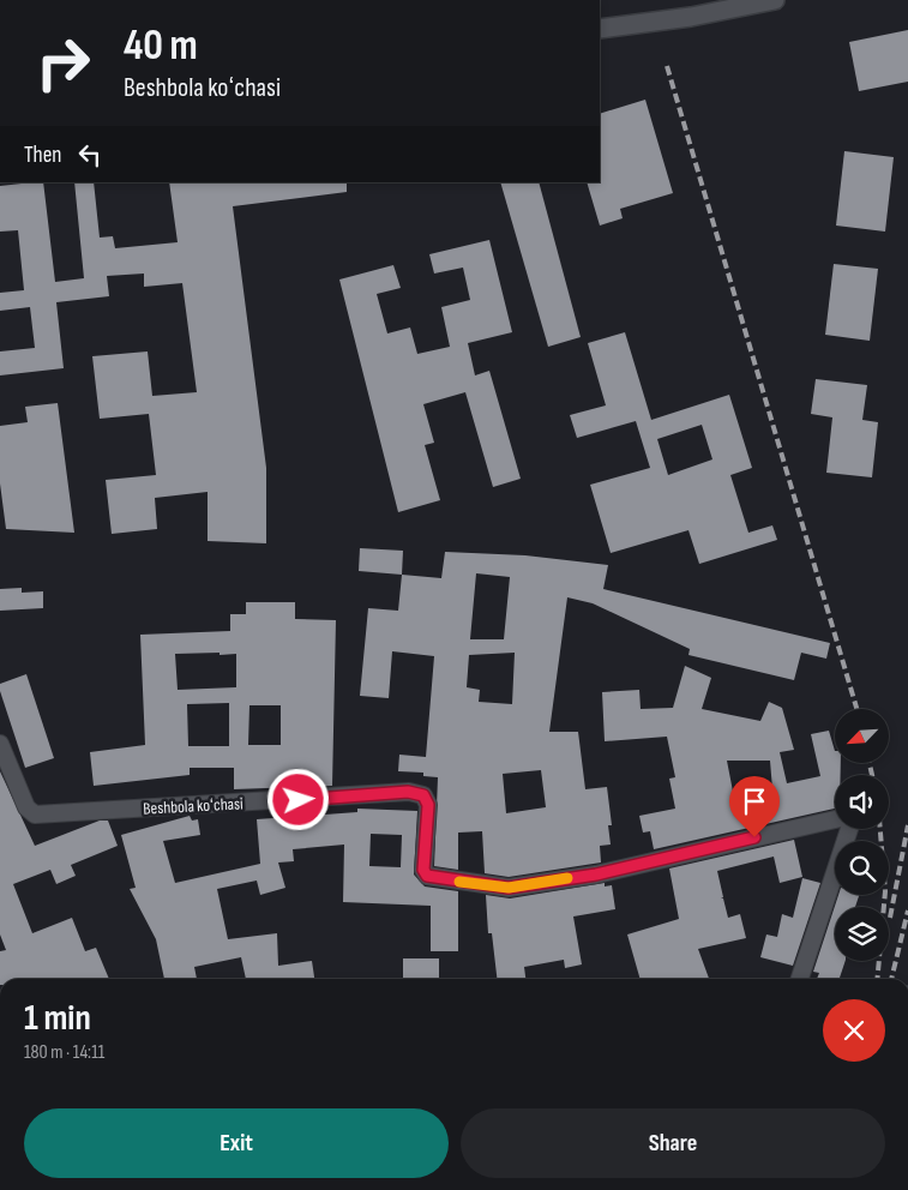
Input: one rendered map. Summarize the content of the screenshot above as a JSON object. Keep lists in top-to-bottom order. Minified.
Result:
{"streets":{"street":["Beshbola koʻchasi"]},"north":"bottom left","page":{"turn":["40 m","Beshbola koʻchasi"],"then":"Then","heading":["1 min","180 m · 14:11"],"buttons":["Exit","Share"]}}
